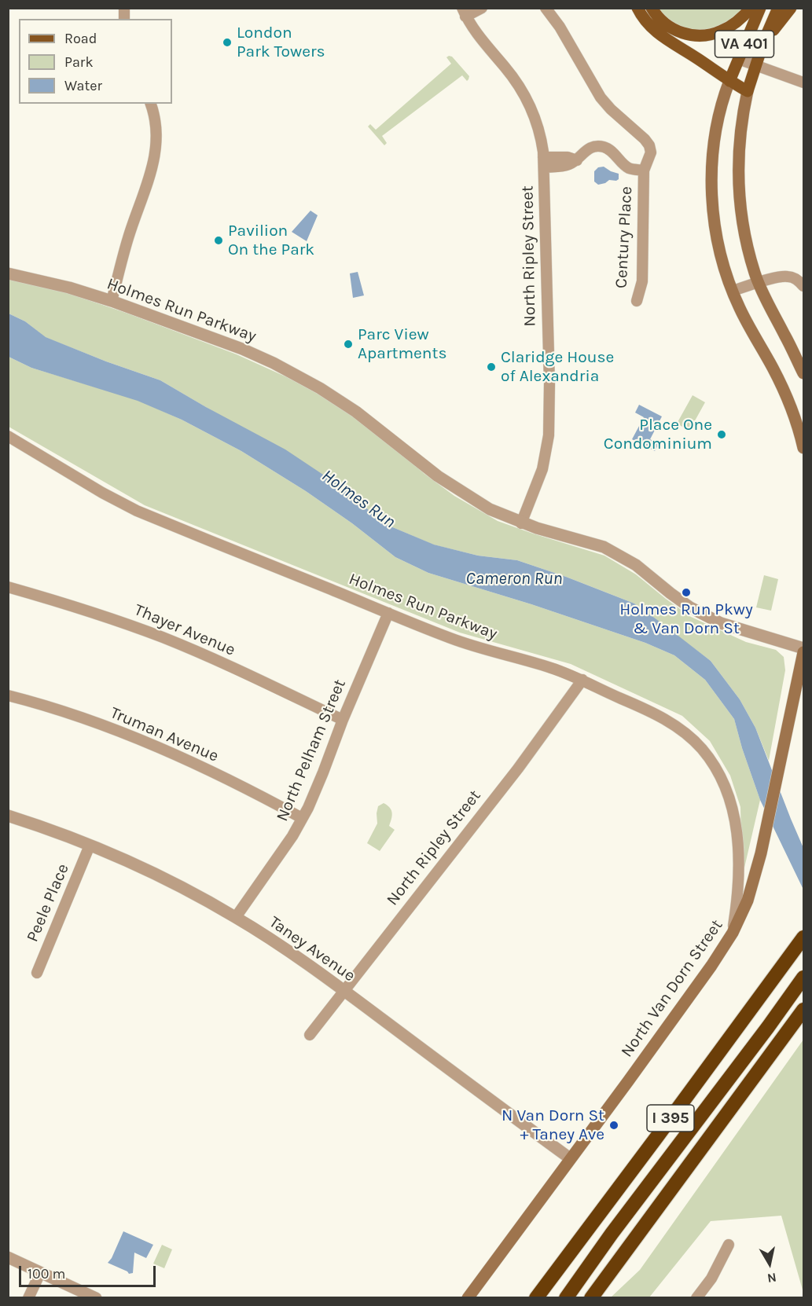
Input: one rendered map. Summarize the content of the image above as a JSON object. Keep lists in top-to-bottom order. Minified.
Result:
{"streets":{"highway":["I 395"],"main road":["VA 401","North Van Dorn Street"],"street":["Century Place","North Ripley Street","Holmes Run Parkway","Thayer Avenue","Truman Avenue","North Pelham Street","Peele Place","Taney Avenue"]},"crossings":[["Century Place","North Ripley Street"],["North Ripley Street","Holmes Run Parkway"],["North Ripley Street","Taney Avenue"],["Holmes Run Parkway","North Pelham Street"],["Holmes Run Parkway","North Van Dorn Street"],["Thayer Avenue","North Pelham Street"],["Truman Avenue","North Pelham Street"],["North Pelham Street","Taney Avenue"],["Peele Place","Taney Avenue"],["Taney Avenue","North Van Dorn Street"]],"water":["Holmes Run","Cameron Run"],"places":["London Park Towers","Pavilion On the Park","Parc View Apartments","Claridge House of Alexandria","Place One Condominium","Holmes Run Pkwy & Van Dorn St","N Van Dorn St + Taney Ave"],"legend":["Road","Park","Water"],"scale_bar":"100 m","north":"bottom"}
